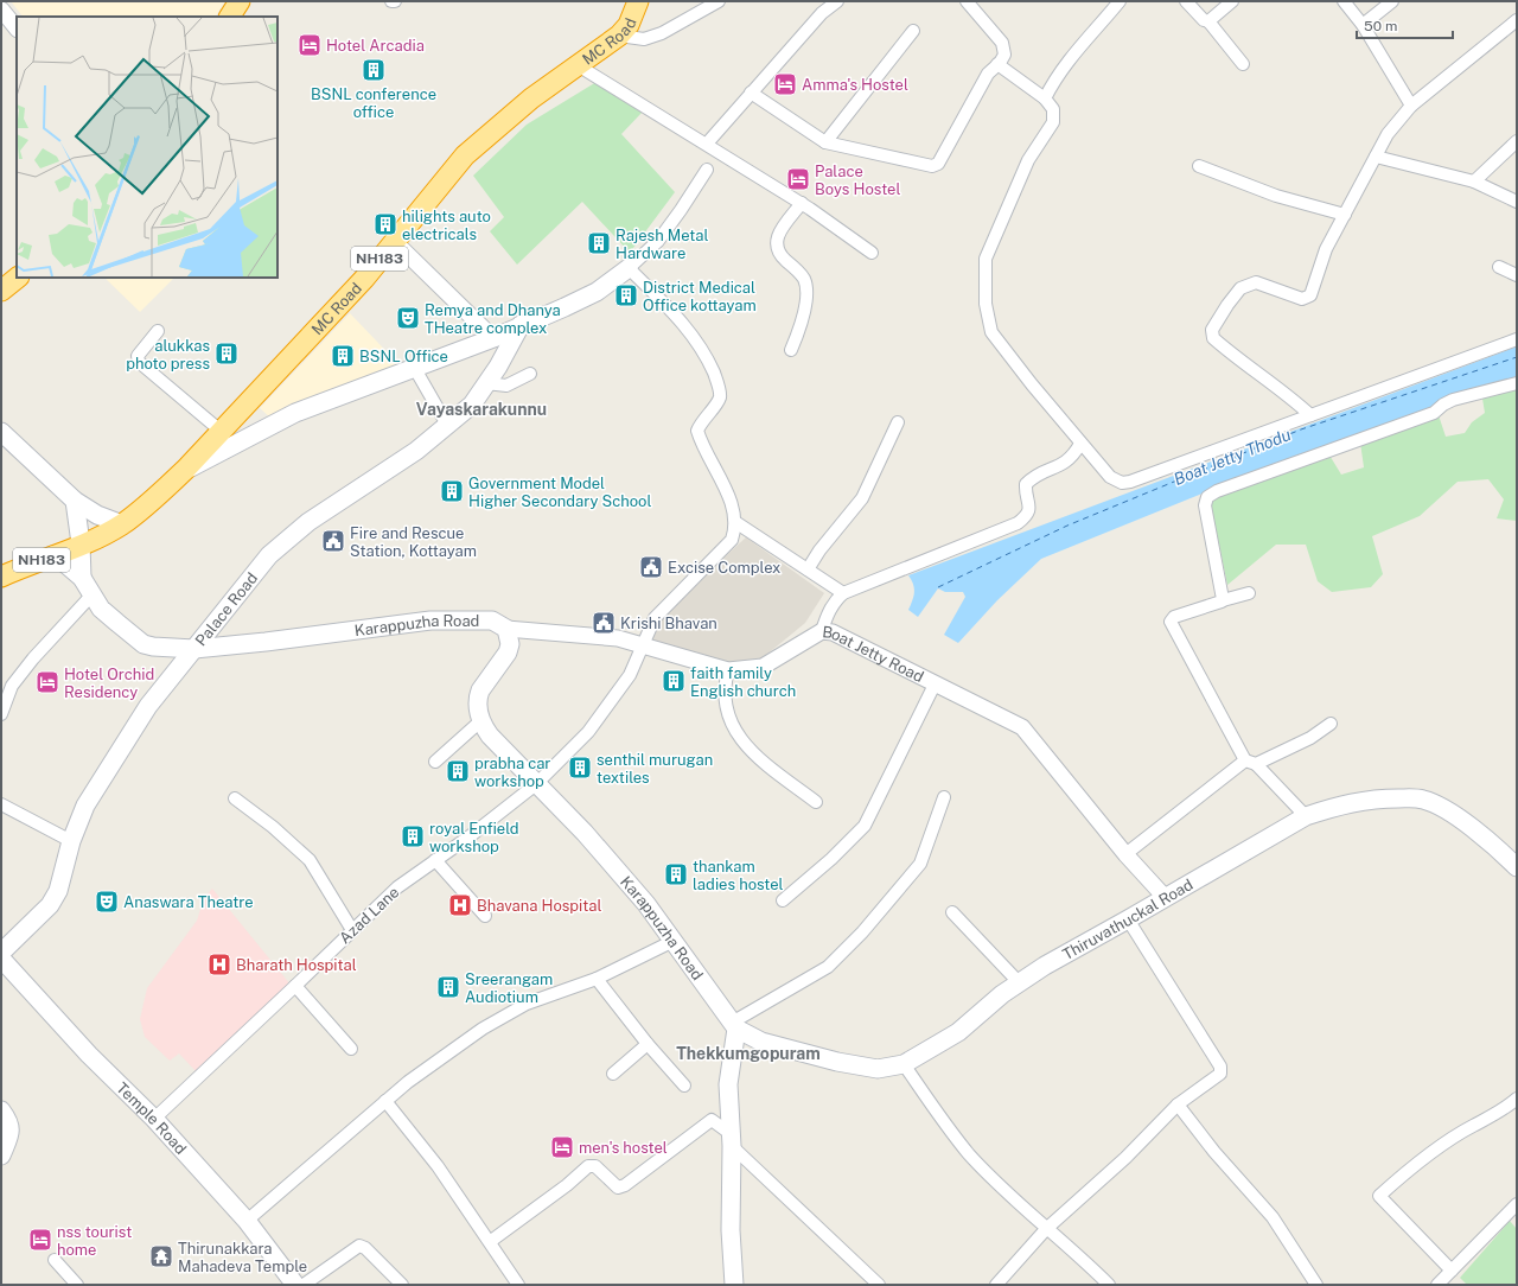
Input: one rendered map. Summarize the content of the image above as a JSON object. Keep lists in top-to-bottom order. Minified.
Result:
{"streets":{"highway":["MC Road","NH183"],"main road":["Palace Road","Karappuzha Road","Thiruvathuckal Road","Temple Road"],"street":["Boat Jetty Road","Azad Lane"]},"crossings":[["MC Road","NH183"],["MC Road","Karappuzha Road"],["NH183","Karappuzha Road"],["Palace Road","Karappuzha Road"],["Karappuzha Road","Boat Jetty Road"],["Karappuzha Road","Azad Lane"],["Karappuzha Road","Thiruvathuckal Road"],["Boat Jetty Road","Azad Lane"],["Boat Jetty Road","Thiruvathuckal Road"],["Azad Lane","Temple Road"]],"districts":["Vayaskarakunnu","Thekkumgopuram"],"water":["Boat Jetty Thodu"],"places":{"hotel":["Hotel Arcadia","Amma's Hostel","Palace Boys Hostel","Hotel Orchid Residency","men's hostel","nss tourist home"],"building":["BSNL conference office","hilights auto electricals","Rajesh Metal Hardware","District Medical Office kottayam","alukkas photo press","BSNL Office","Government Model Higher Secondary School","faith family English church","senthil murugan textiles","prabha car workshop","royal Enfield workshop","thankam ladies hostel","Sreerangam Audiotium"],"theatre":["Remya and Dhanya THeatre complex","Anaswara Theatre"],"public building":["Fire and Rescue Station, Kottayam","Excise Complex","Krishi Bhavan"],"hospital":["Bhavana Hospital","Bharath Hospital"],"temple":["Thirunakkara Mahadeva Temple"]},"scale_bar":"50 m"}
